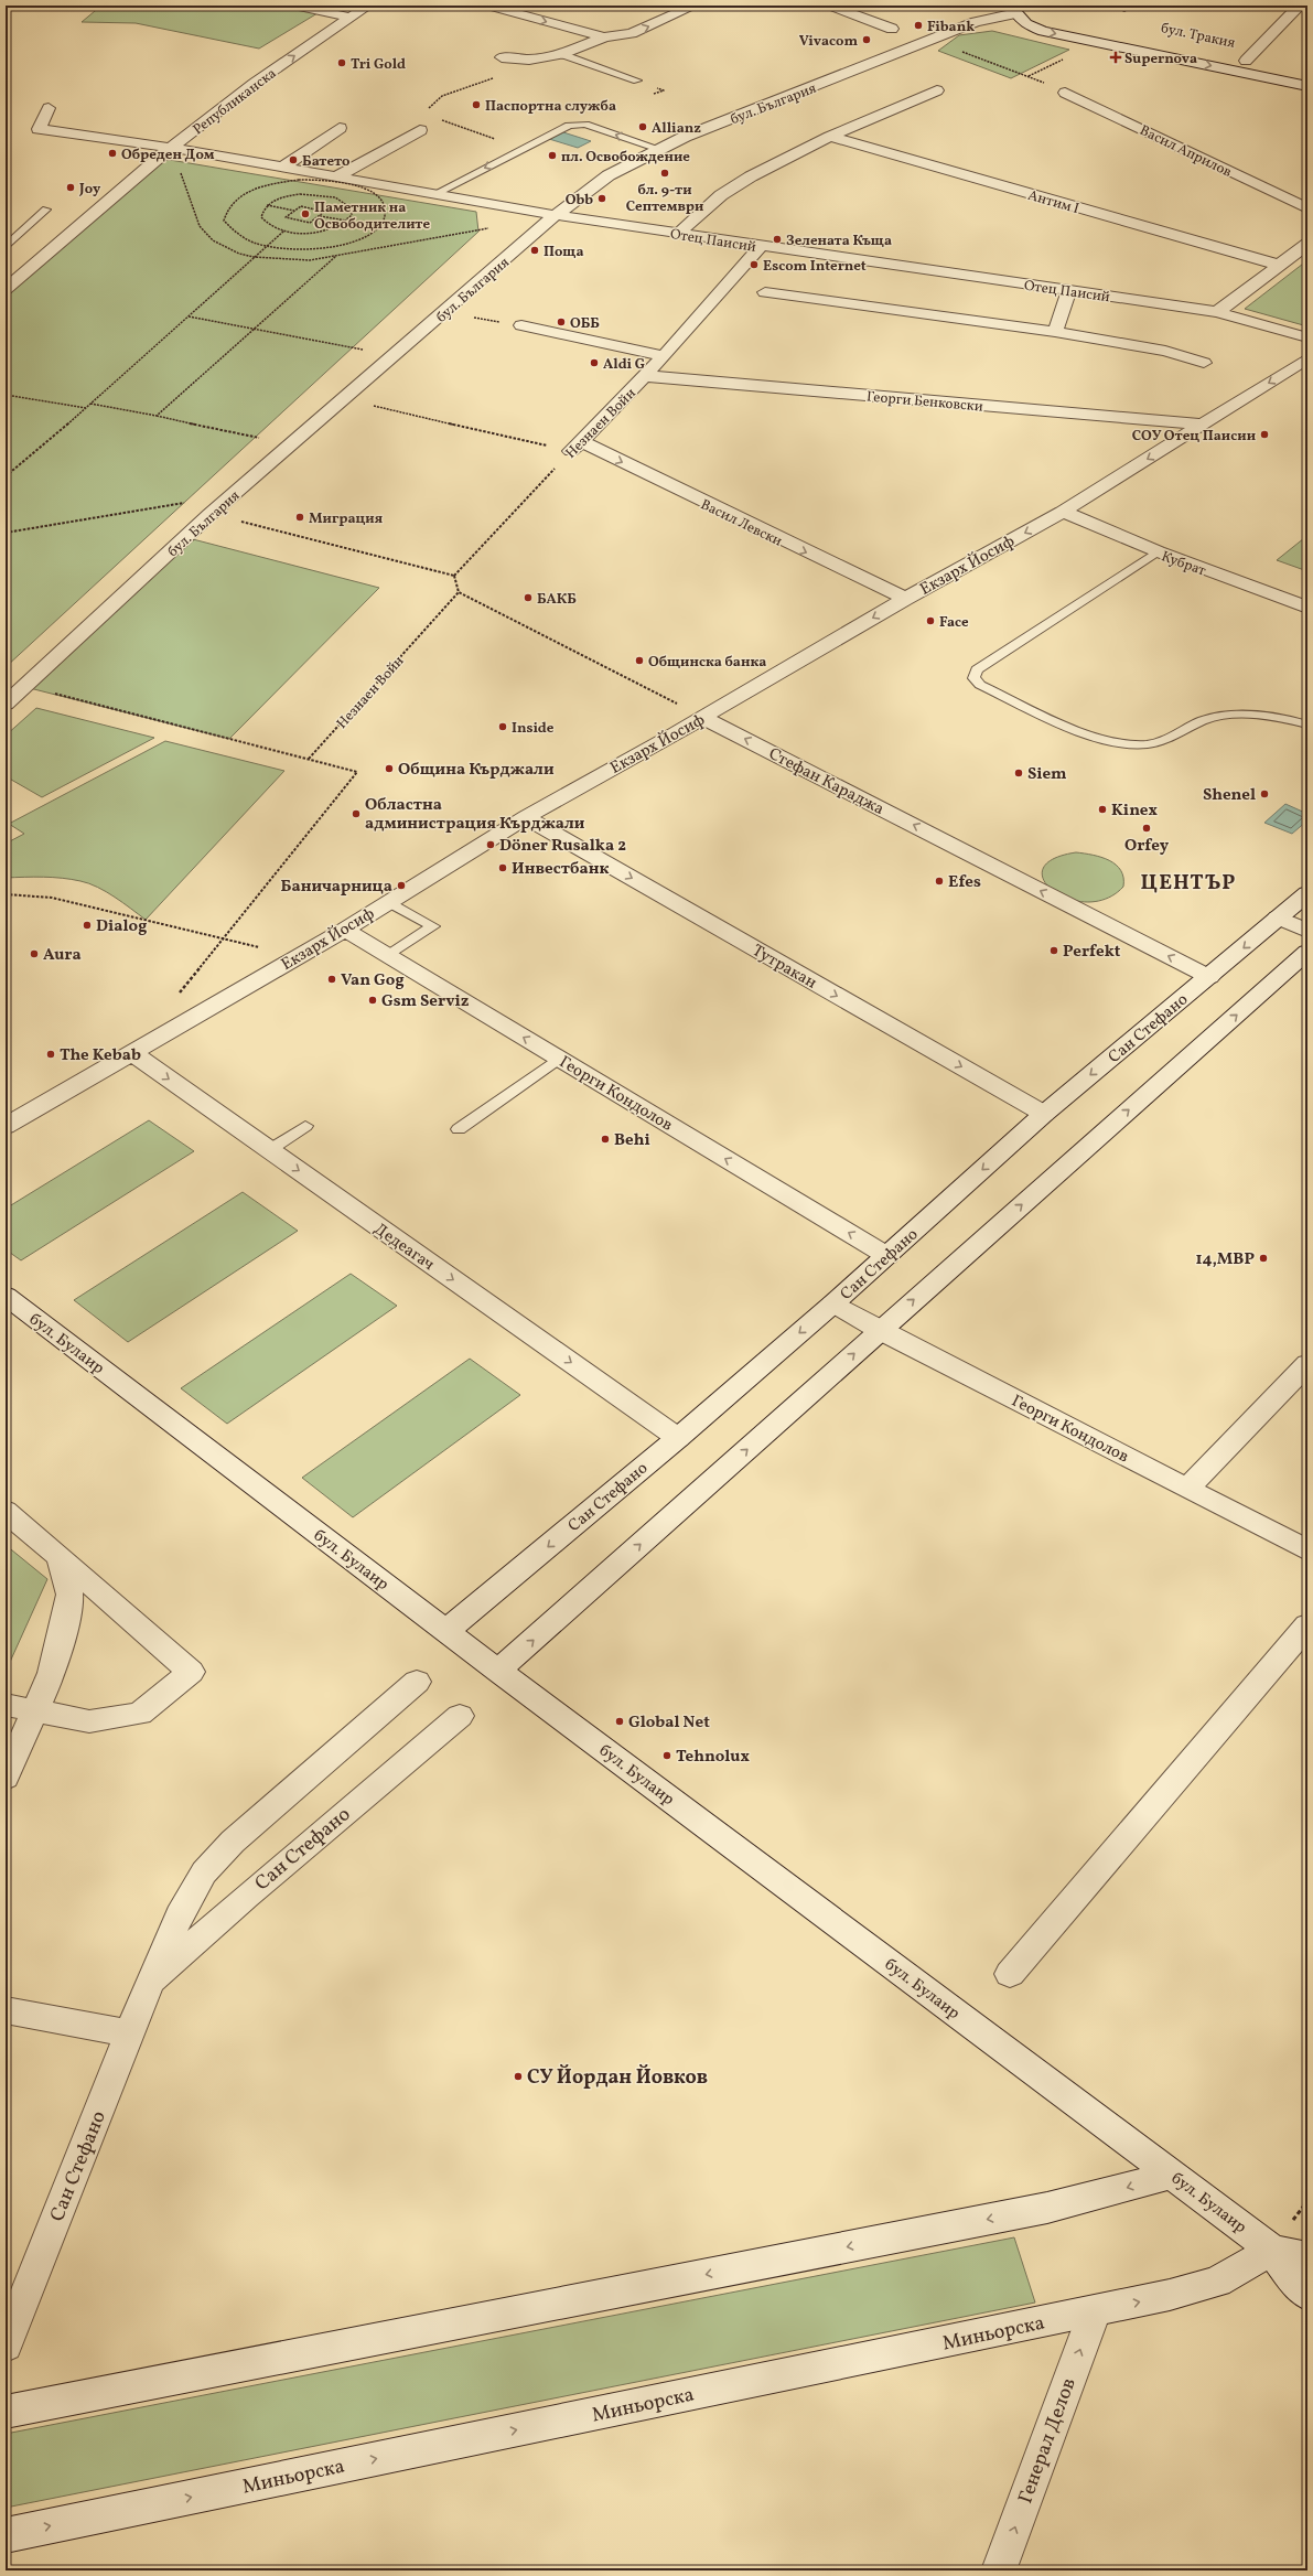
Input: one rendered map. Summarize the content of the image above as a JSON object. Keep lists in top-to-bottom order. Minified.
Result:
{"streets":{"street":["бул. Тракия","Републиканска","бул. България","Васил Априлов","Антим I","Отец Паисий","Георги Бенковски","Незнаен Войн","Васил Левски","Кубрат","Екзарх Йосиф","Стефан Караджа","Тутракан","Сан Стефано","Георги Кондолов","Дедеагач","бул. Булаир","Миньорска","Генерал Делов"]},"crossings":[["бул. Тракия","бул. България"],["Републиканска","Отец Паисий"],["бул. България","Отец Паисий"],["Отец Паисий","Незнаен Войн"],["Георги Бенковски","Незнаен Войн"],["Георги Бенковски","Екзарх Йосиф"],["Незнаен Войн","Васил Левски"],["Васил Левски","Екзарх Йосиф"],["Кубрат","Екзарх Йосиф"],["Екзарх Йосиф","Стефан Караджа"],["Екзарх Йосиф","Тутракан"],["Екзарх Йосиф","Георги Кондолов"],["Екзарх Йосиф","Дедеагач"],["Стефан Караджа","Сан Стефано"],["Тутракан","Сан Стефано"],["Сан Стефано","Георги Кондолов"],["Сан Стефано","Дедеагач"],["Сан Стефано","бул. Булаир"],["бул. Булаир","Миньорска"],["Миньорска","Генерал Делов"]],"one_way":["Васил Левски","Екзарх Йосиф","Стефан Караджа","Тутракан","Георги Кондолов","Дедеагач","Генерал Делов"],"districts":["ЦЕНТЪР"],"places":{"other":["Fibank","Vivacom","Tri Gold","Паспортна служба","Allianz","Обреден Дом","пл. Освобождение","Батето","бл. 9-ти Септември","Joy","Obb","Паметник на Освободителите","Зелената Къща","Поща","Escom Internet","ОББ","Aldi G","СОУ Отец Паисии","Миграция","БАКБ","Face","Общинска банка","Inside","Община Кърджали","Siem","Shenel","Kinex","Областна администрация Кърджали","Orfey","Döner Rusalka 2","Инвестбанк","Efes","Баничарница","Dialog","Perfekt","Aura","Van Gog","Gsm Serviz","The Kebab","Behi","14,МВР","Global Net","Tehnolux","СУ Йордан Йовков"],"health":["Supernova"]}}
